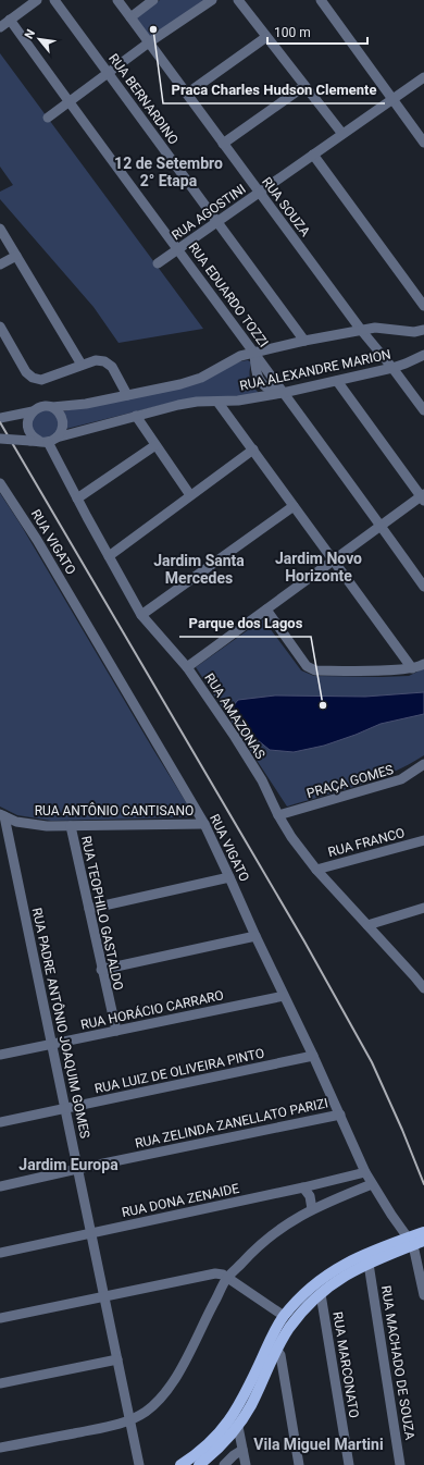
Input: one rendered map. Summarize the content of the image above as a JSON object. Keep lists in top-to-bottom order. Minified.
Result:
{"streets":{"street":["RUA BERNARDINO","RUA SOUZA","RUA AGOSTINI","RUA EDUARDO TOZZI","RUA ALEXANDRE MARION","RUA VIGATO","RUA AMAZONAS","PRAÇA GOMES","RUA ANTÔNIO CANTISANO","RUA FRANCO","RUA TEOPHILO GASTALDO","RUA HORÁCIO CARRARO","RUA PADRE ANTÔNIO JOAQUIM GOMES","RUA LUIZ DE OLIVEIRA PINTO","RUA ZELINDA ZANELLATO PARIZI","RUA DONA ZENAIDE","RUA MACHADO DE SOUZA","RUA MARCONATO"]},"crossings":[["RUA BERNARDINO","RUA AGOSTINI"],["RUA BERNARDINO","RUA ALEXANDRE MARION"],["RUA SOUZA","RUA AGOSTINI"],["RUA SOUZA","RUA ALEXANDRE MARION"],["RUA AGOSTINI","RUA EDUARDO TOZZI"],["RUA EDUARDO TOZZI","RUA ALEXANDRE MARION"],["RUA ALEXANDRE MARION","RUA AMAZONAS"],["RUA VIGATO","RUA ANTÔNIO CANTISANO"],["RUA VIGATO","RUA HORÁCIO CARRARO"],["RUA VIGATO","RUA LUIZ DE OLIVEIRA PINTO"],["RUA VIGATO","RUA ZELINDA ZANELLATO PARIZI"],["RUA VIGATO","RUA DONA ZENAIDE"],["RUA AMAZONAS","PRAÇA GOMES"],["RUA AMAZONAS","RUA FRANCO"],["RUA ANTÔNIO CANTISANO","RUA TEOPHILO GASTALDO"],["RUA ANTÔNIO CANTISANO","RUA PADRE ANTÔNIO JOAQUIM GOMES"],["RUA TEOPHILO GASTALDO","RUA HORÁCIO CARRARO"],["RUA HORÁCIO CARRARO","RUA PADRE ANTÔNIO JOAQUIM GOMES"],["RUA PADRE ANTÔNIO JOAQUIM GOMES","RUA LUIZ DE OLIVEIRA PINTO"],["RUA PADRE ANTÔNIO JOAQUIM GOMES","RUA ZELINDA ZANELLATO PARIZI"],["RUA PADRE ANTÔNIO JOAQUIM GOMES","RUA DONA ZENAIDE"]],"districts":["12 de Setembro 2° Etapa","Jardim Novo Horizonte","Jardim Santa Mercedes","Jardim Europa","Vila Miguel Martini"],"places":["Praca Charles Hudson Clemente","Parque dos Lagos"],"scale_bar":"100 m","north":"top left"}
